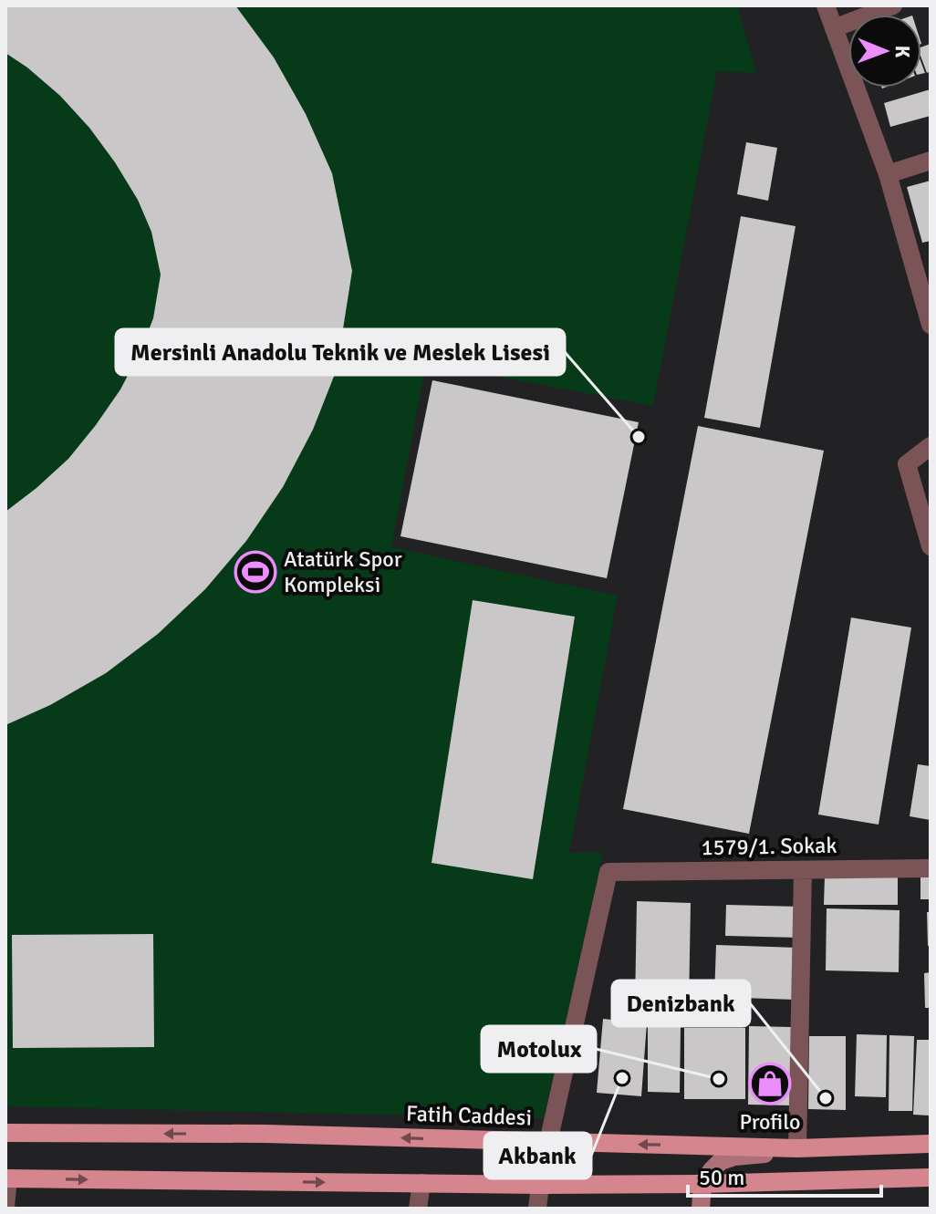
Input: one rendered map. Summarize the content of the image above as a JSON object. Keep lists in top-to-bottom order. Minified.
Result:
{"streets":{"main road":["Fatih Caddesi"],"street":["1579/1. Sokak"]},"crossings":[["1579/1. Sokak","Fatih Caddesi"]],"places":{"other":["Mersinli Anadolu Teknik ve Meslek Lisesi","Akbank","Motolux","Denizbank"],"sports":["Atatürk Spor Kompleksi"],"shop":["Profilo"]},"scale_bar":"50 m","north":"right"}
